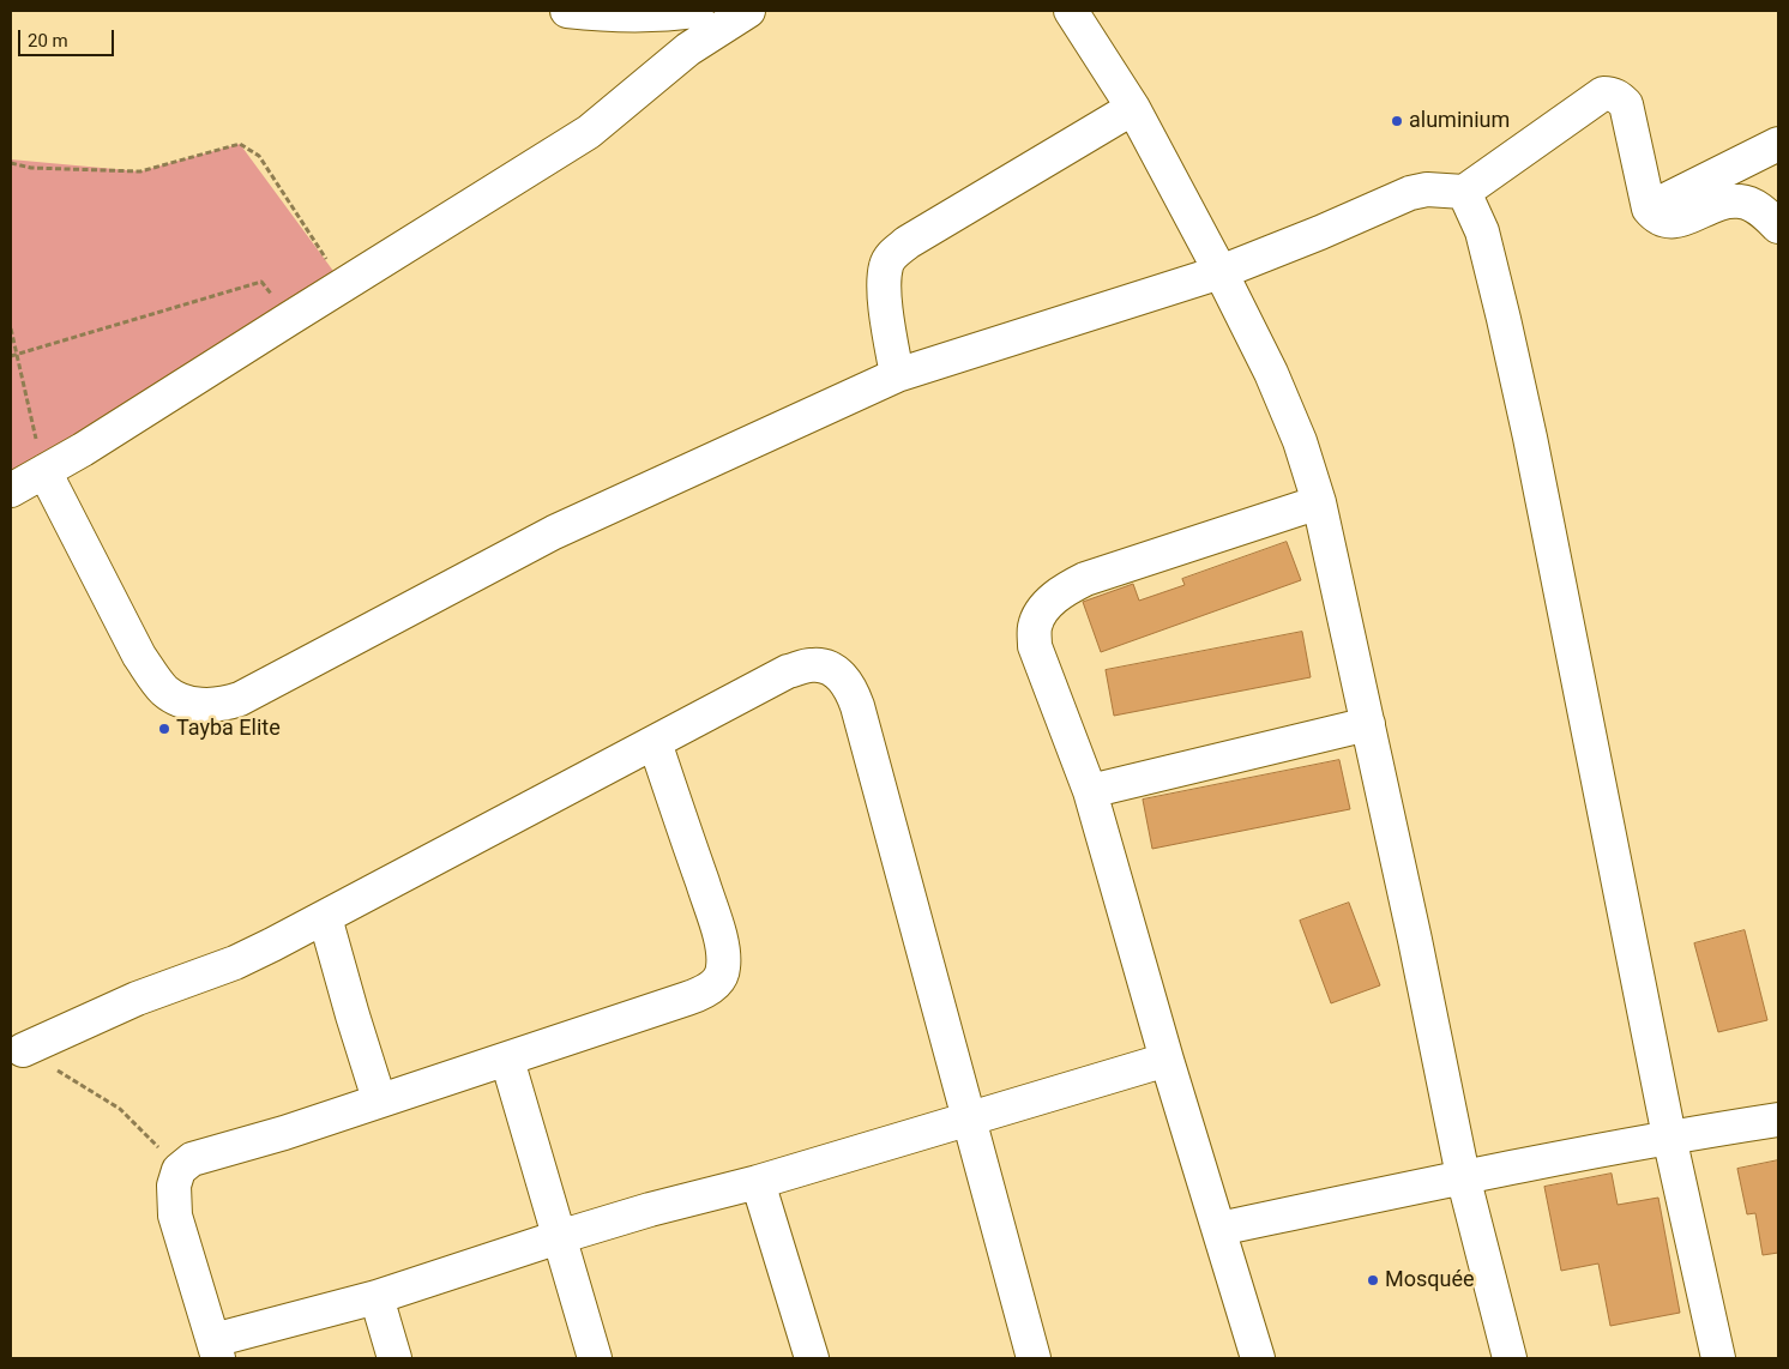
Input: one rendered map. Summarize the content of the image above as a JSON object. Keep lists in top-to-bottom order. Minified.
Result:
{"places":["aluminium","Tayba Elite","Mosquée"],"scale_bar":"20 m"}
